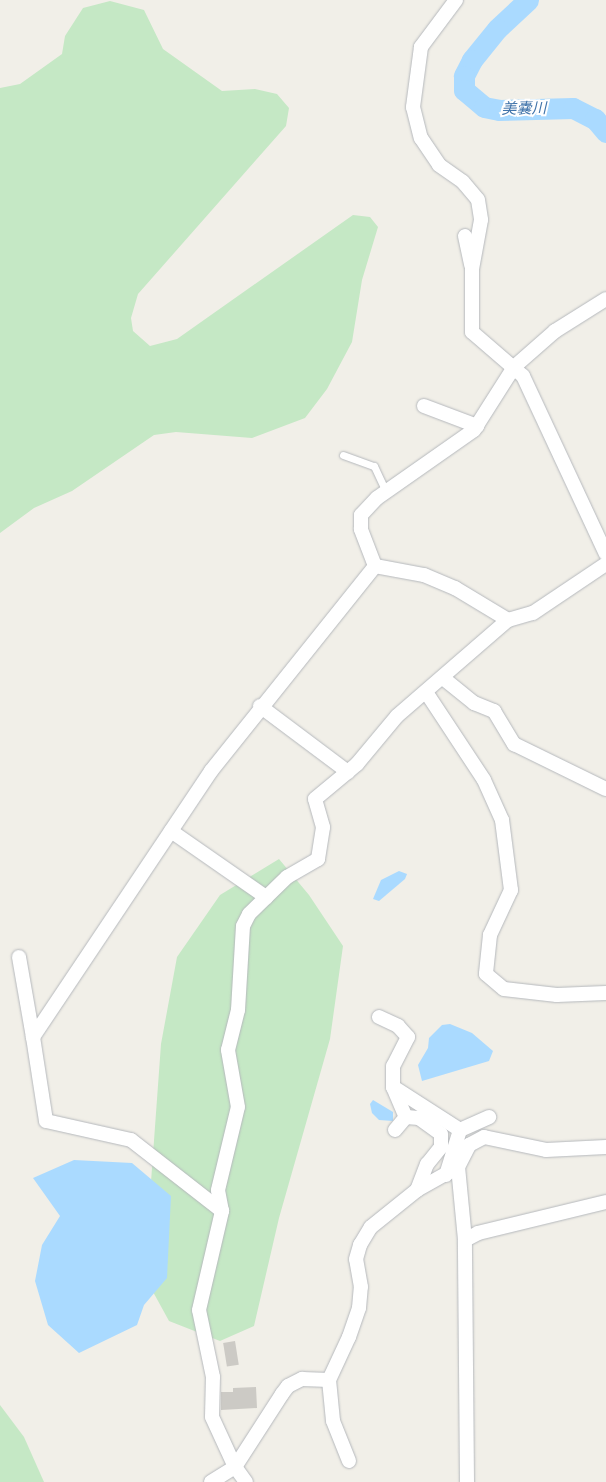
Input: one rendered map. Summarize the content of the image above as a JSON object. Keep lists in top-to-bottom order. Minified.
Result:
{"water":["美嚢川"]}
